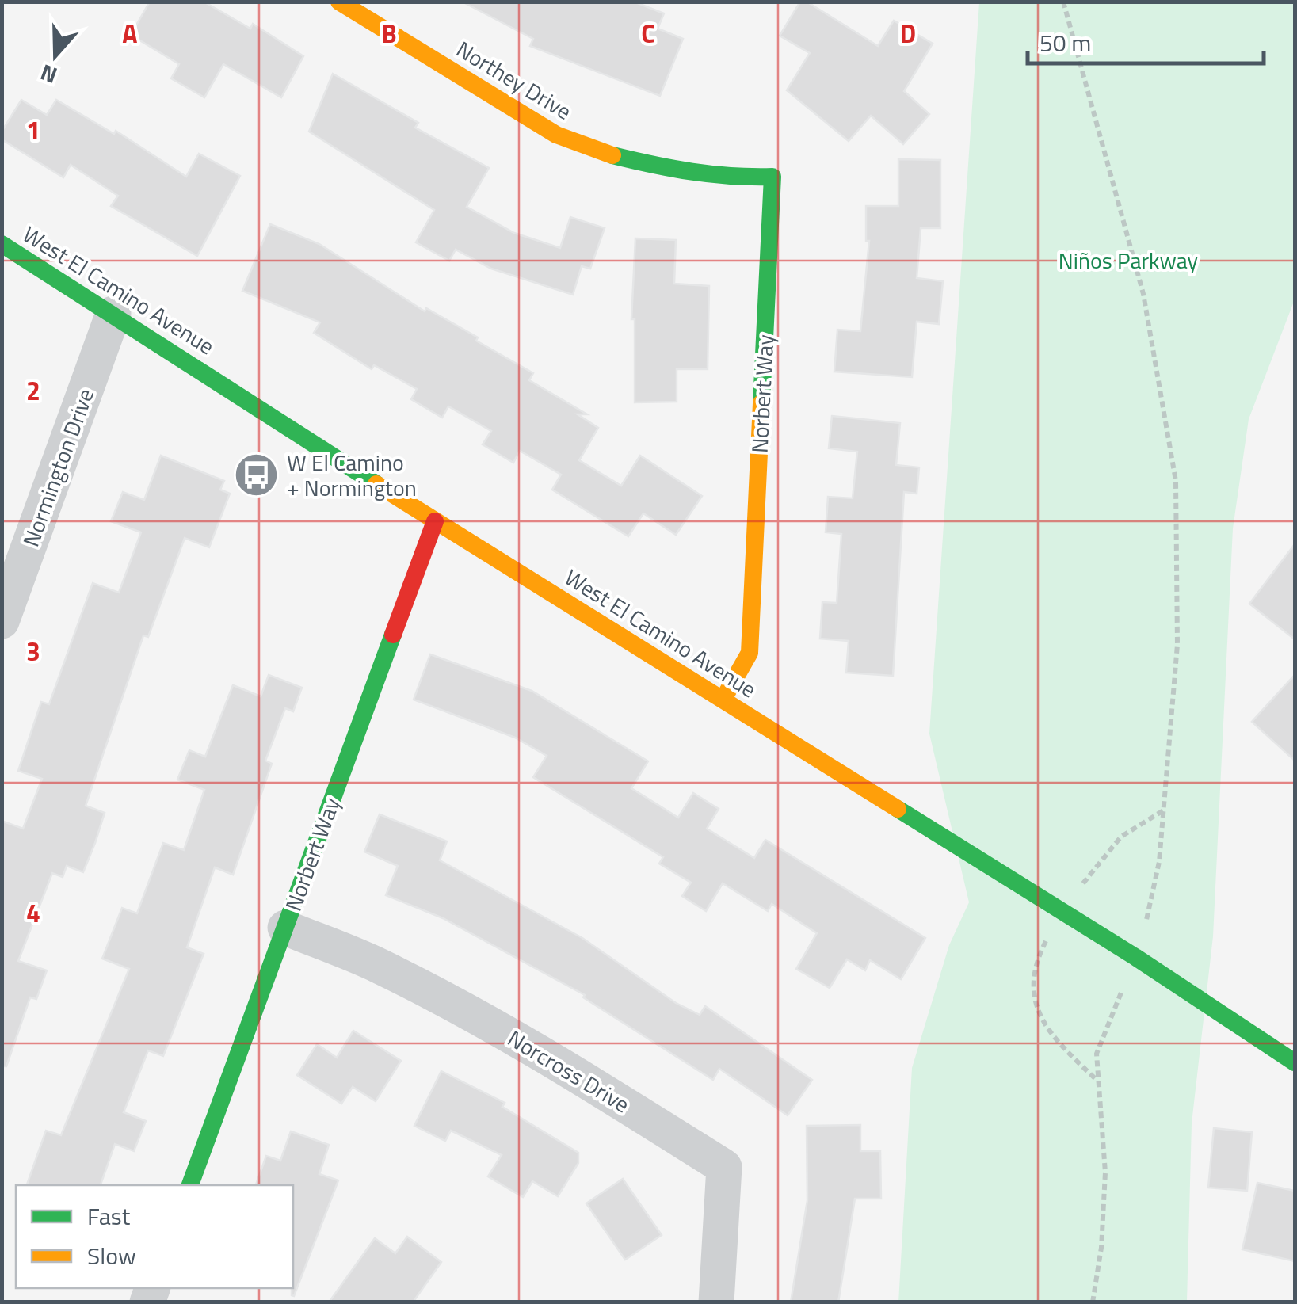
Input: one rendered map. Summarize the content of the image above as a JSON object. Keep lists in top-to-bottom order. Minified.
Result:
{"streets":{"street":["Northey Drive","West El Camino Avenue","Norbert Way","Normington Drive","Norcross Drive"]},"crossings":[["Northey Drive","Norbert Way"],["West El Camino Avenue","Norbert Way"],["West El Camino Avenue","Normington Drive"],["Norbert Way","Norcross Drive"]],"parks":["Niños Parkway"],"places":{"bus stop":["W El Camino + Normington"]},"legend":["Fast","Slow"],"scale_bar":"50 m","north":"bottom","grid":{"columns":["A","B","C","D"],"rows":["1","2","3","4"]}}
